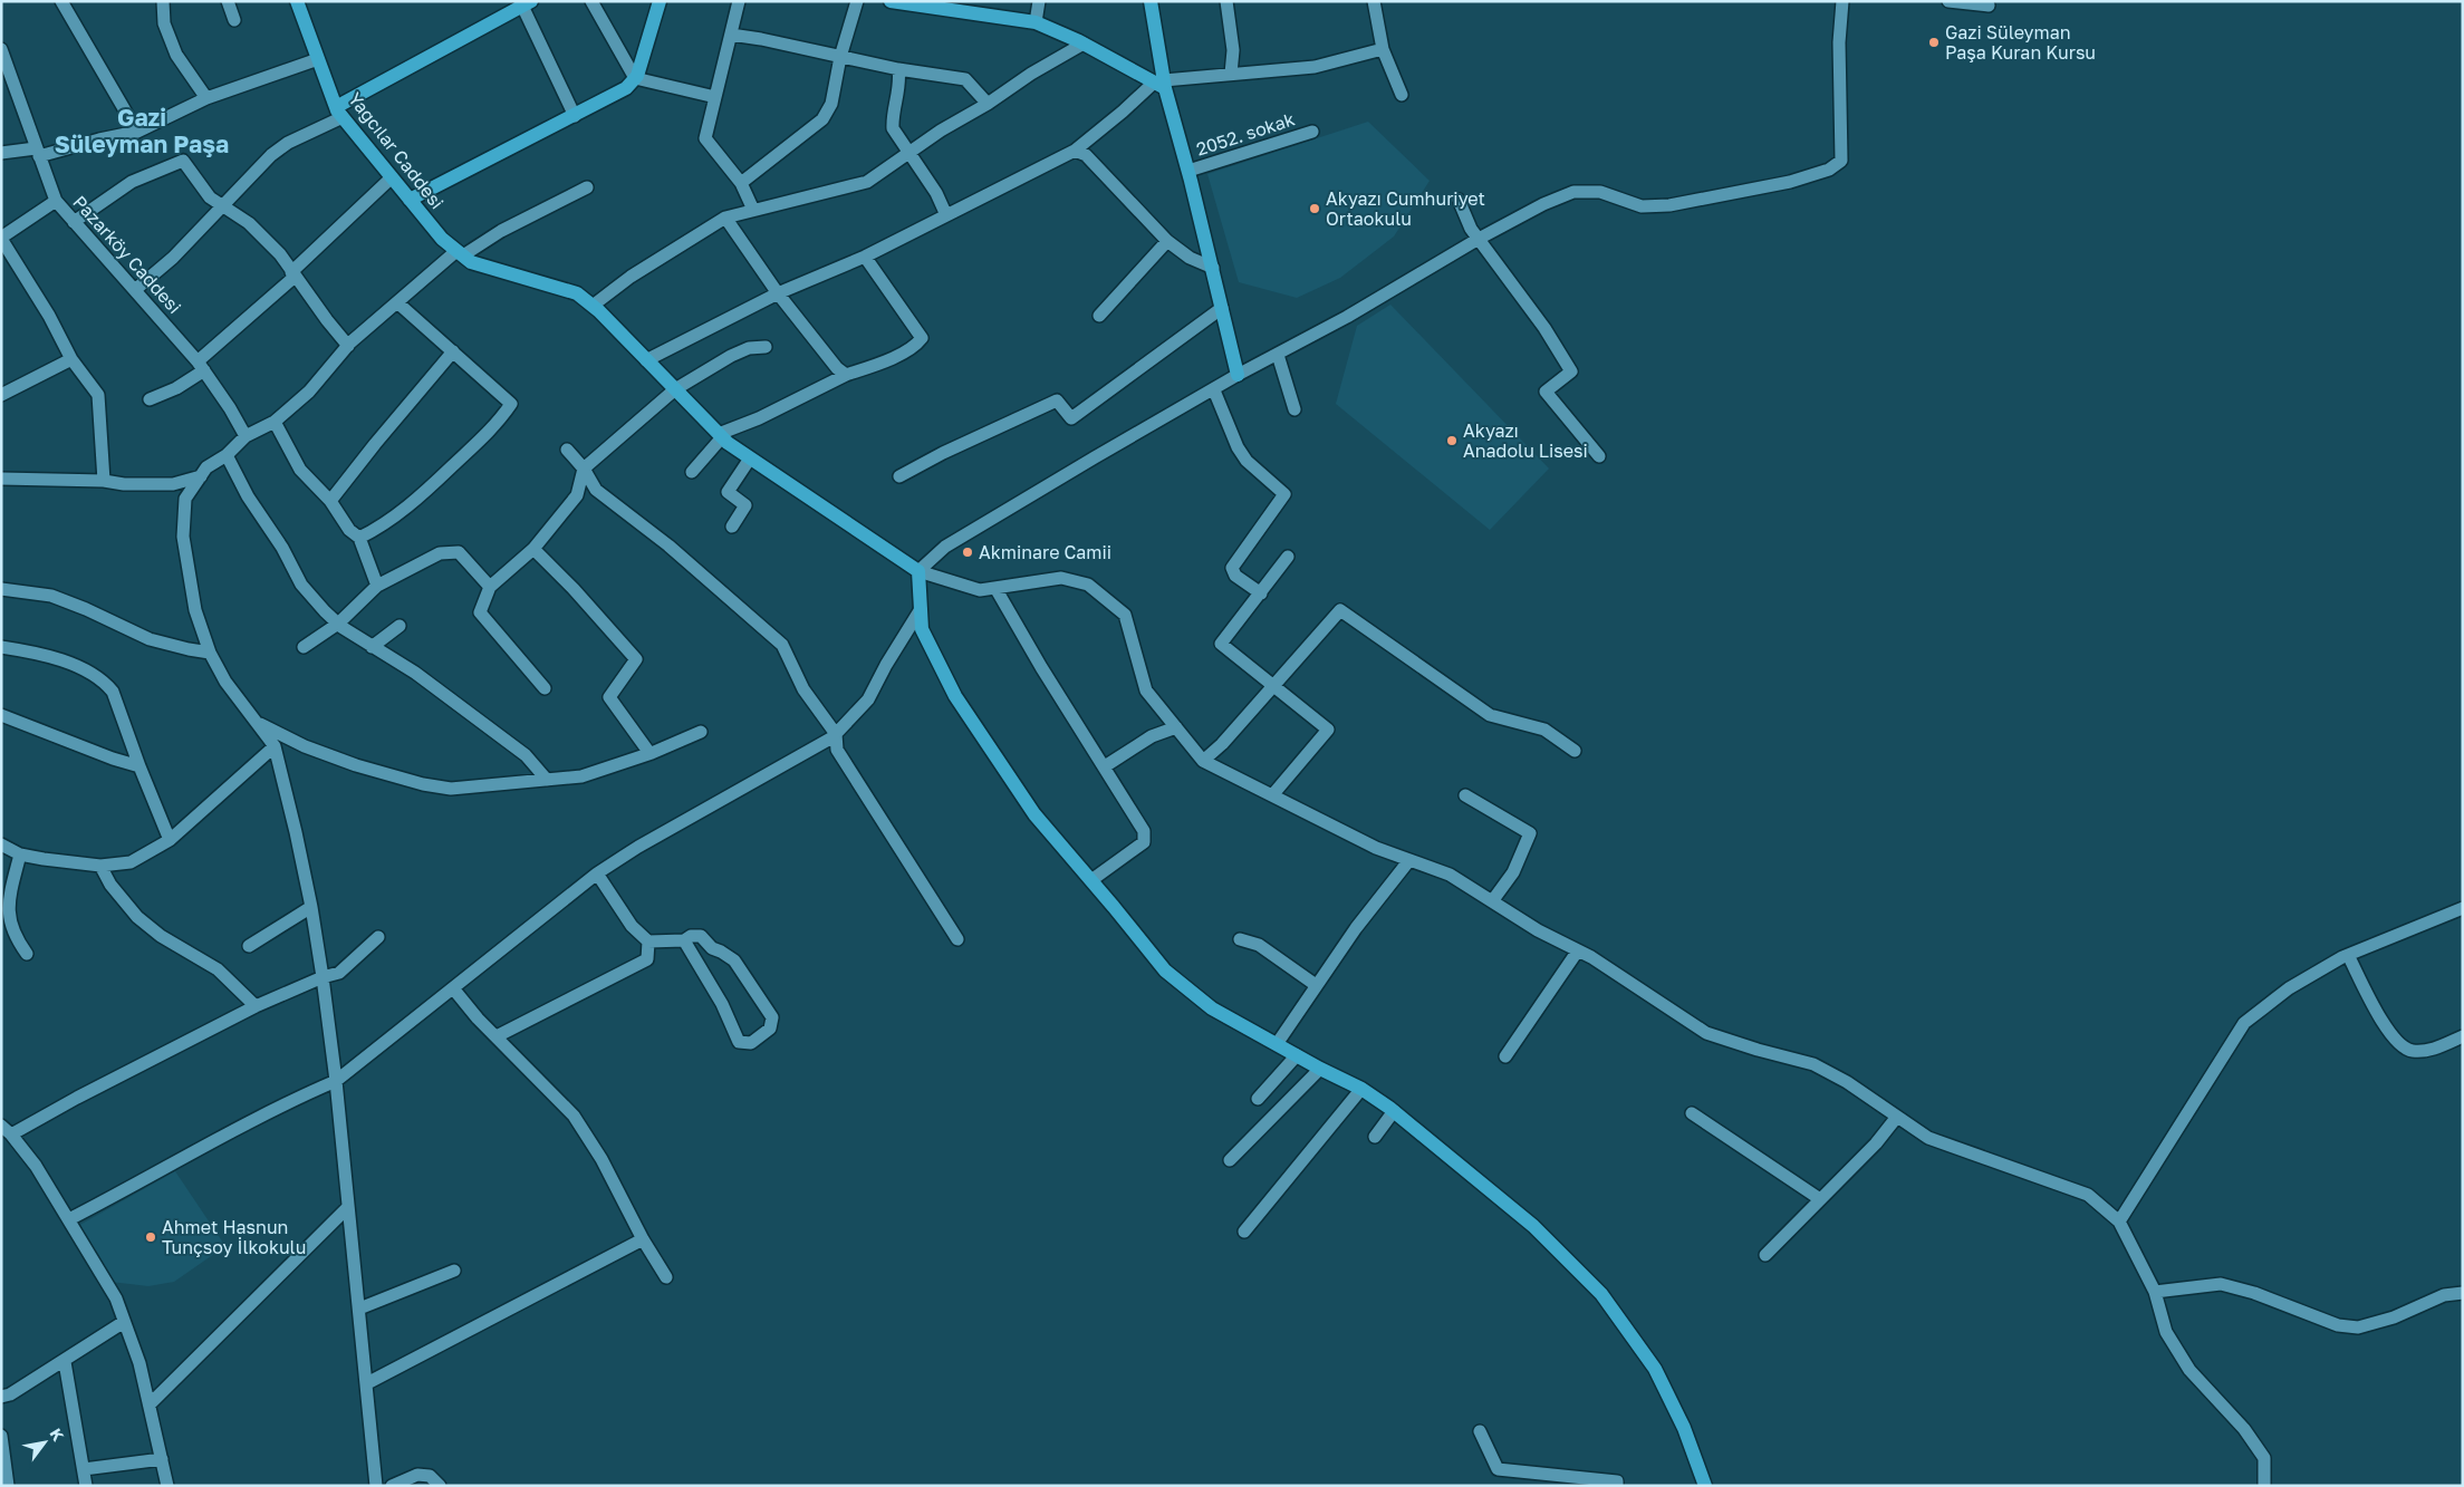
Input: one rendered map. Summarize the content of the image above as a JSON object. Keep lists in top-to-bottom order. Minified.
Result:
{"streets":{"main road":["Yağcılar Caddesi"],"street":["2052. sokak","Pazarköy Caddesi"]},"districts":["Gazi Süleyman Paşa"],"places":["Gazi Süleyman Paşa Kuran Kursu","Akyazı Cumhuriyet Ortaokulu","Akyazı Anadolu Lisesi","Akminare Camii","Ahmet Hasnun Tunçsoy İlkokulu"],"north":"top right"}
